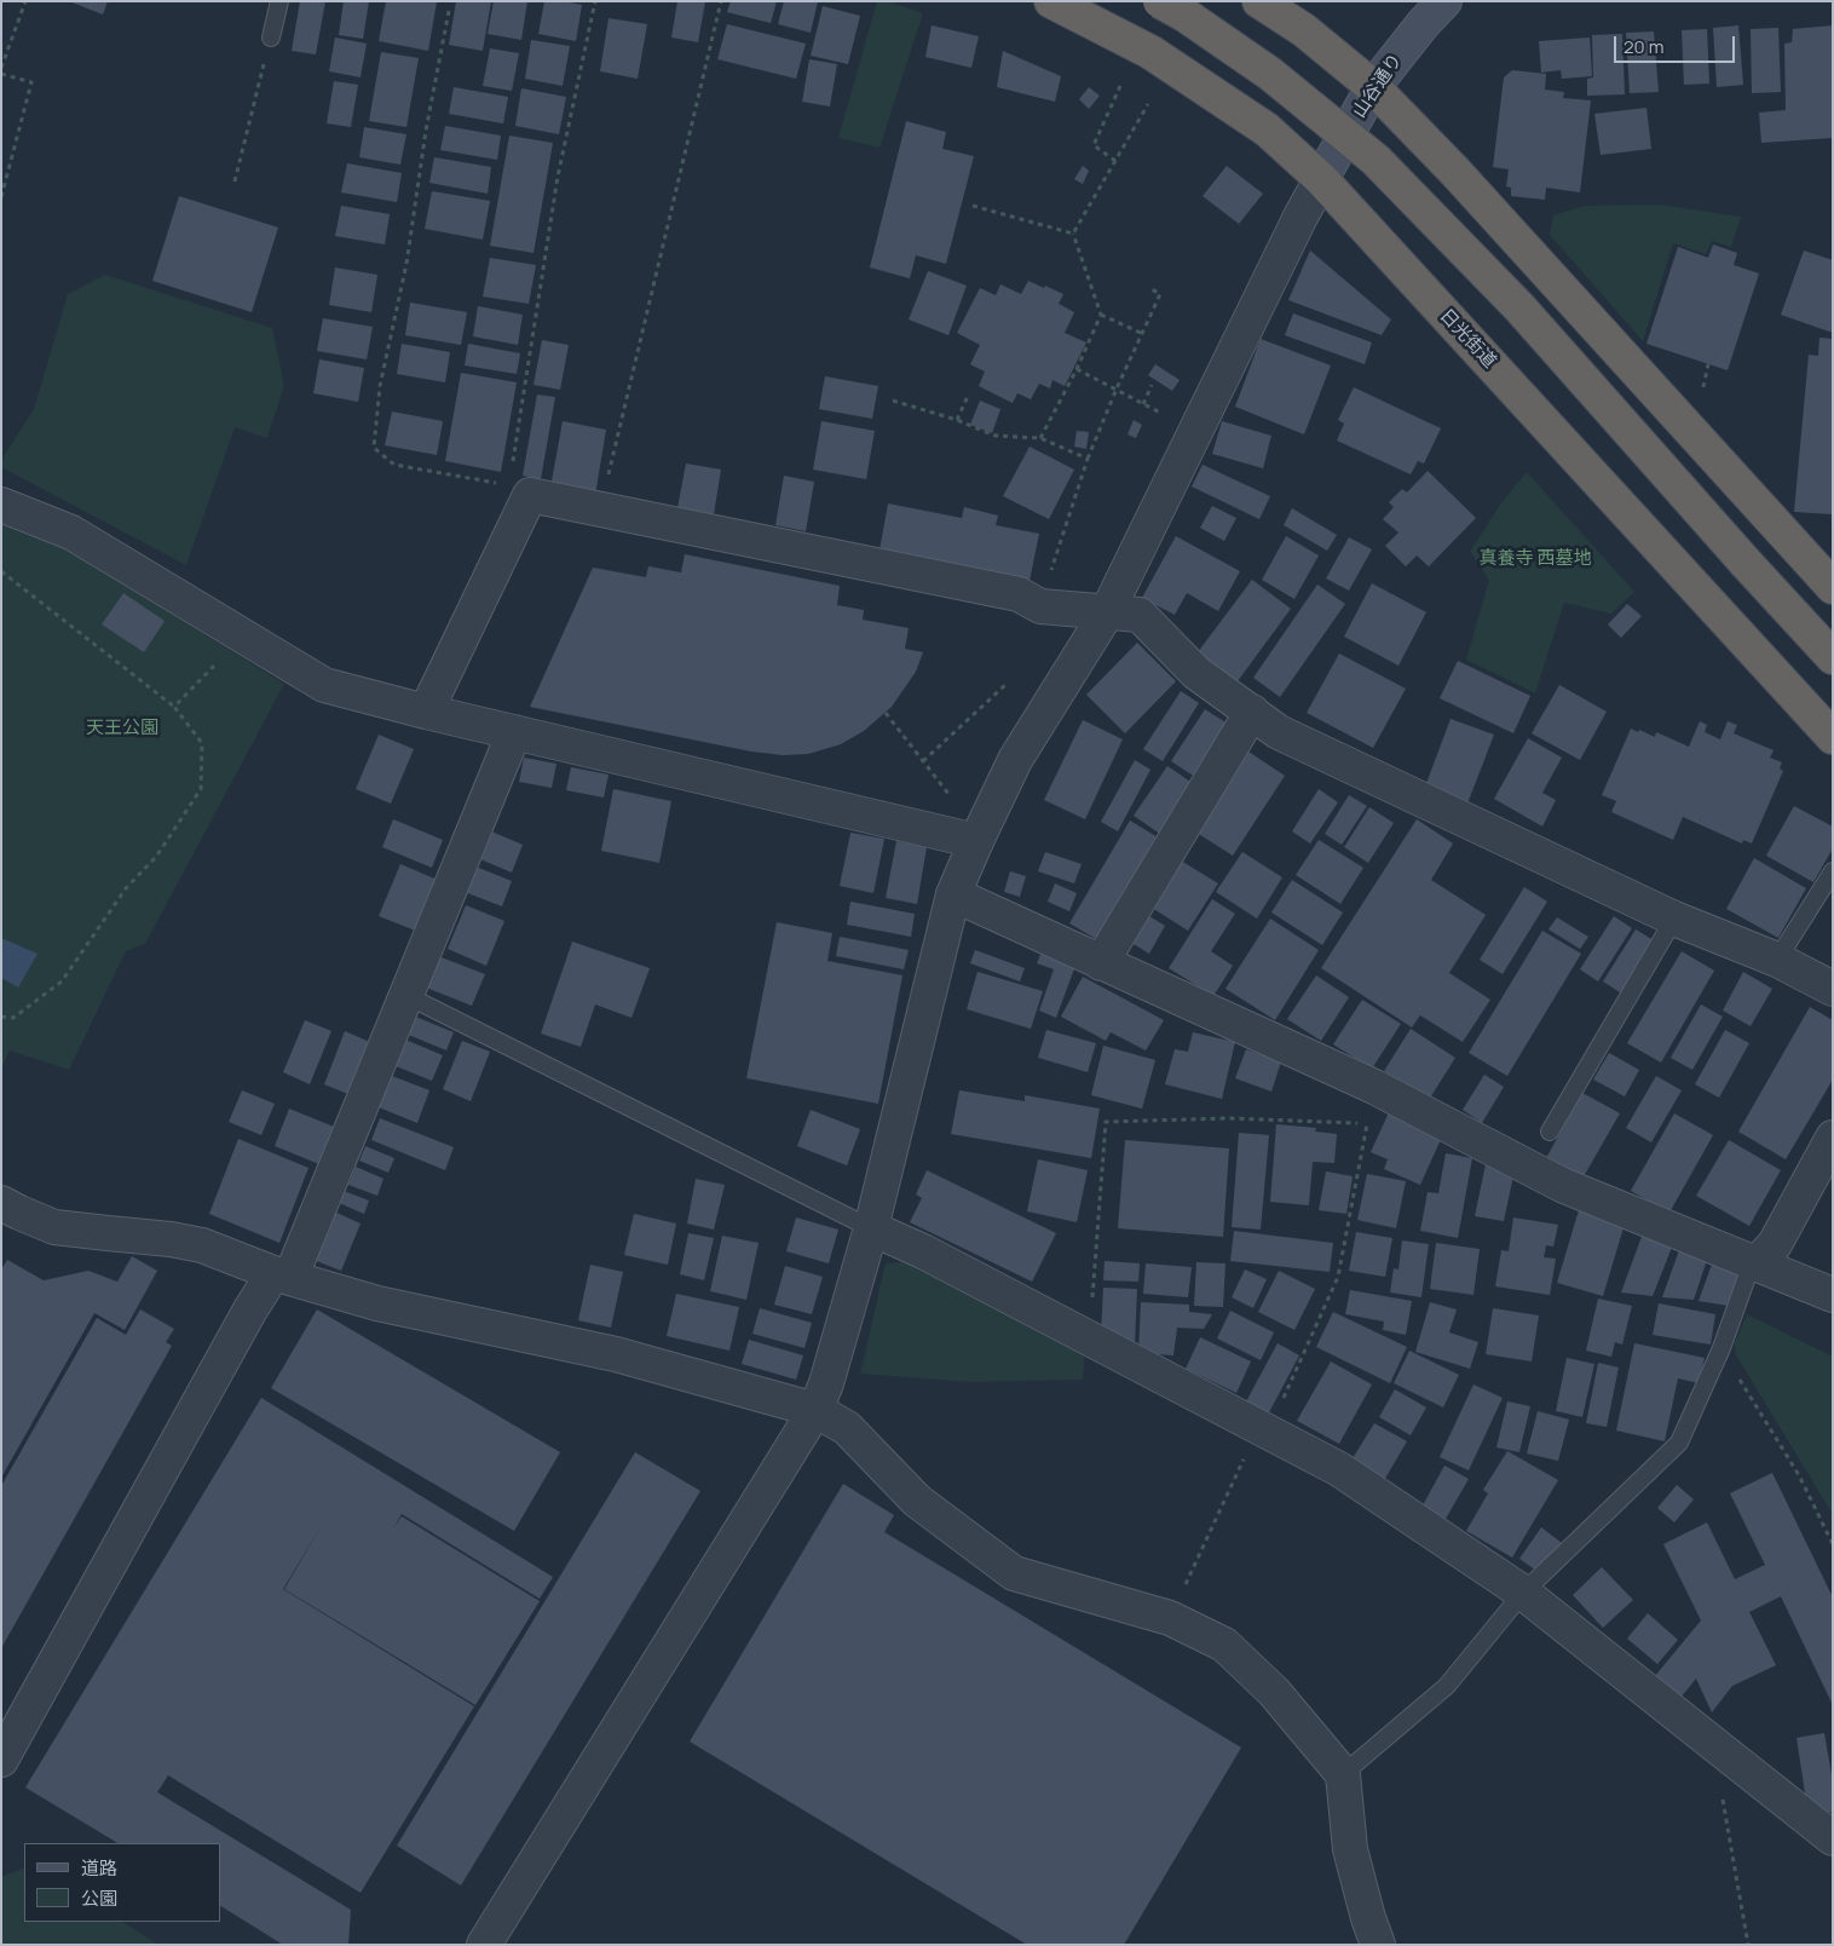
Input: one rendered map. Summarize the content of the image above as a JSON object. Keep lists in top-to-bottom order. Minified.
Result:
{"streets":{"highway":["日光街道"],"main road":["山谷通り"]},"crossings":[["山谷通り","日光街道"]],"parks":["真養寺 西墓地","天王公園"],"legend":["道路","公園"],"scale_bar":"20 m"}
